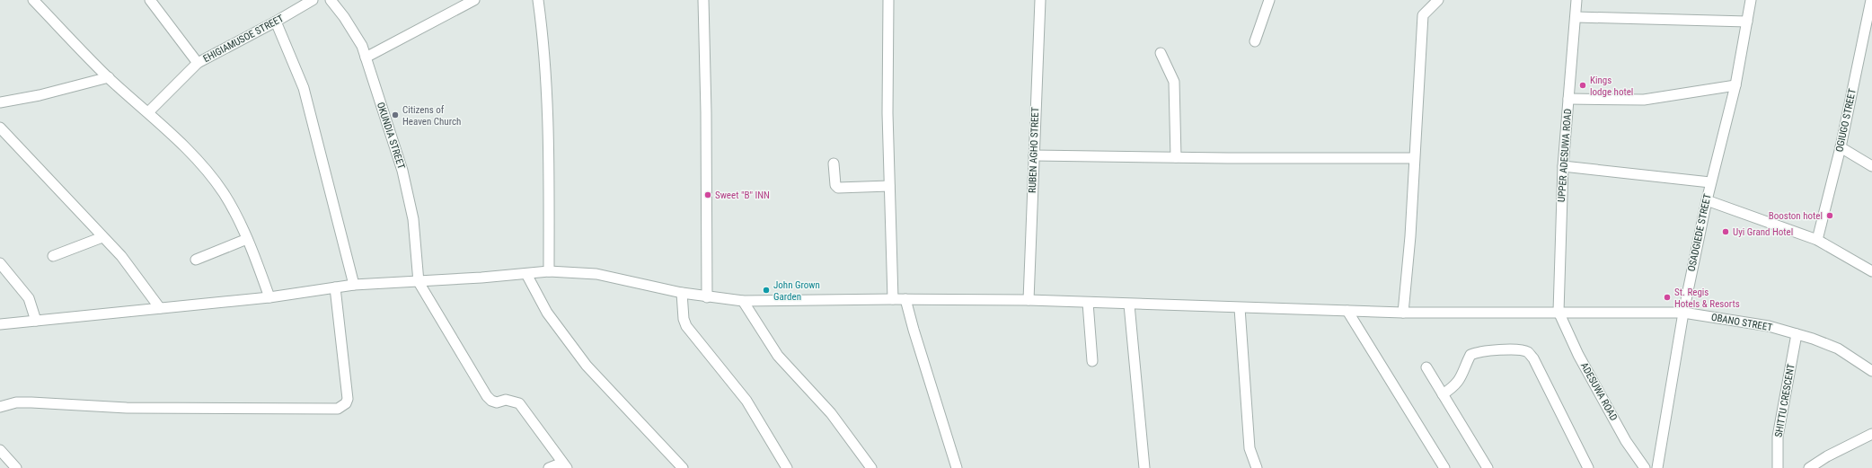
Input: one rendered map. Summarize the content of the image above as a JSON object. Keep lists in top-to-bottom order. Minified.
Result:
{"streets":{"street":["EHIGIAMUSOE STREET","OGIUGO STREET","OKUNDIA STREET","RUBEN AGHO STREET","UPPER ADESUWA ROAD","OSADGIEDE STREET","OBANO STREET","ADESUWA ROAD","SHITTU CRESCENT"]},"crossings":[["OKUNDIA STREET","OBANO STREET"],["RUBEN AGHO STREET","OBANO STREET"],["UPPER ADESUWA ROAD","OBANO STREET"],["UPPER ADESUWA ROAD","ADESUWA ROAD"],["OSADGIEDE STREET","OBANO STREET"],["OBANO STREET","ADESUWA ROAD"],["OBANO STREET","SHITTU CRESCENT"]],"places":["Kings lodge hotel","Citizens of Heaven Church","Sweet \"B\" INN","Booston hotel","Uyi Grand Hotel","John Grown Garden","St. Regis Hotels & Resorts"]}
